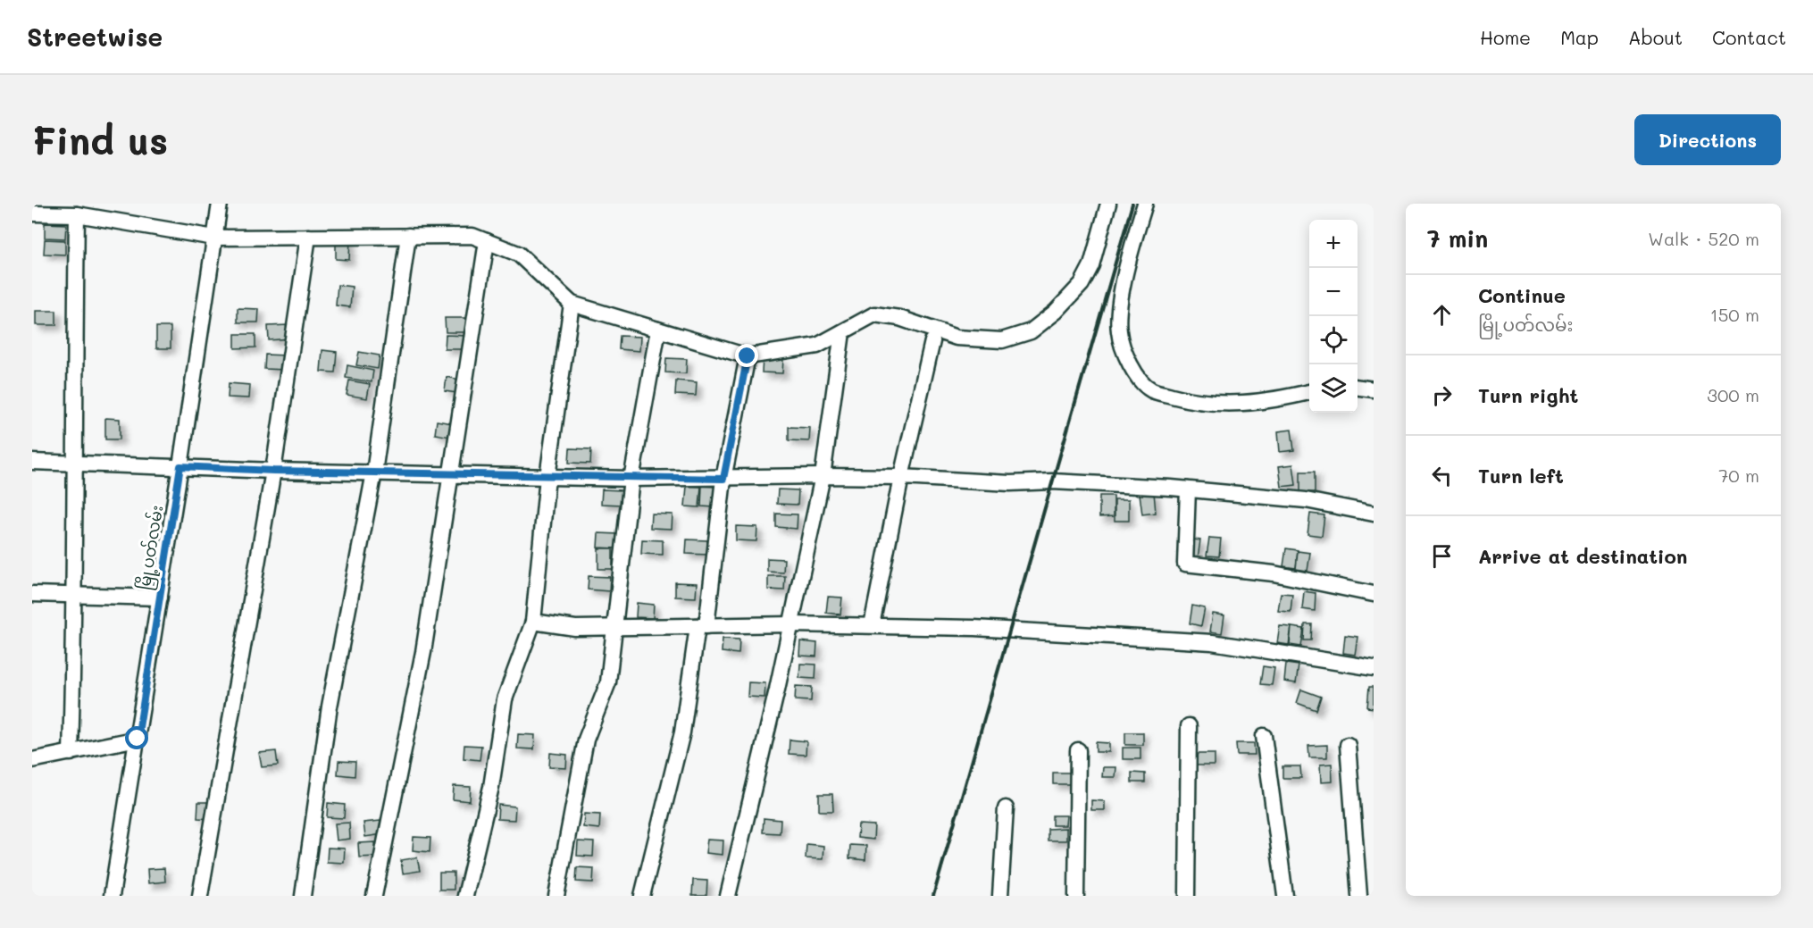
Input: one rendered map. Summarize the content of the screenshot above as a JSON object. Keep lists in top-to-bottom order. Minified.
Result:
{"streets":{"street":["မြို့ပတ်လမ်း"]},"page":{"header":"Streetwise","nav":["Home","Map","About","Contact"],"buttons":"Directions","title":"Find us","heading":["7 min","Walk · 520 m"],"map_buttons":["+","−"],"list":[["Continue","မြို့ပတ်လမ်း","150 m"],["Turn right","300 m"],["Turn left","70 m"],"Arrive at destination"]}}
